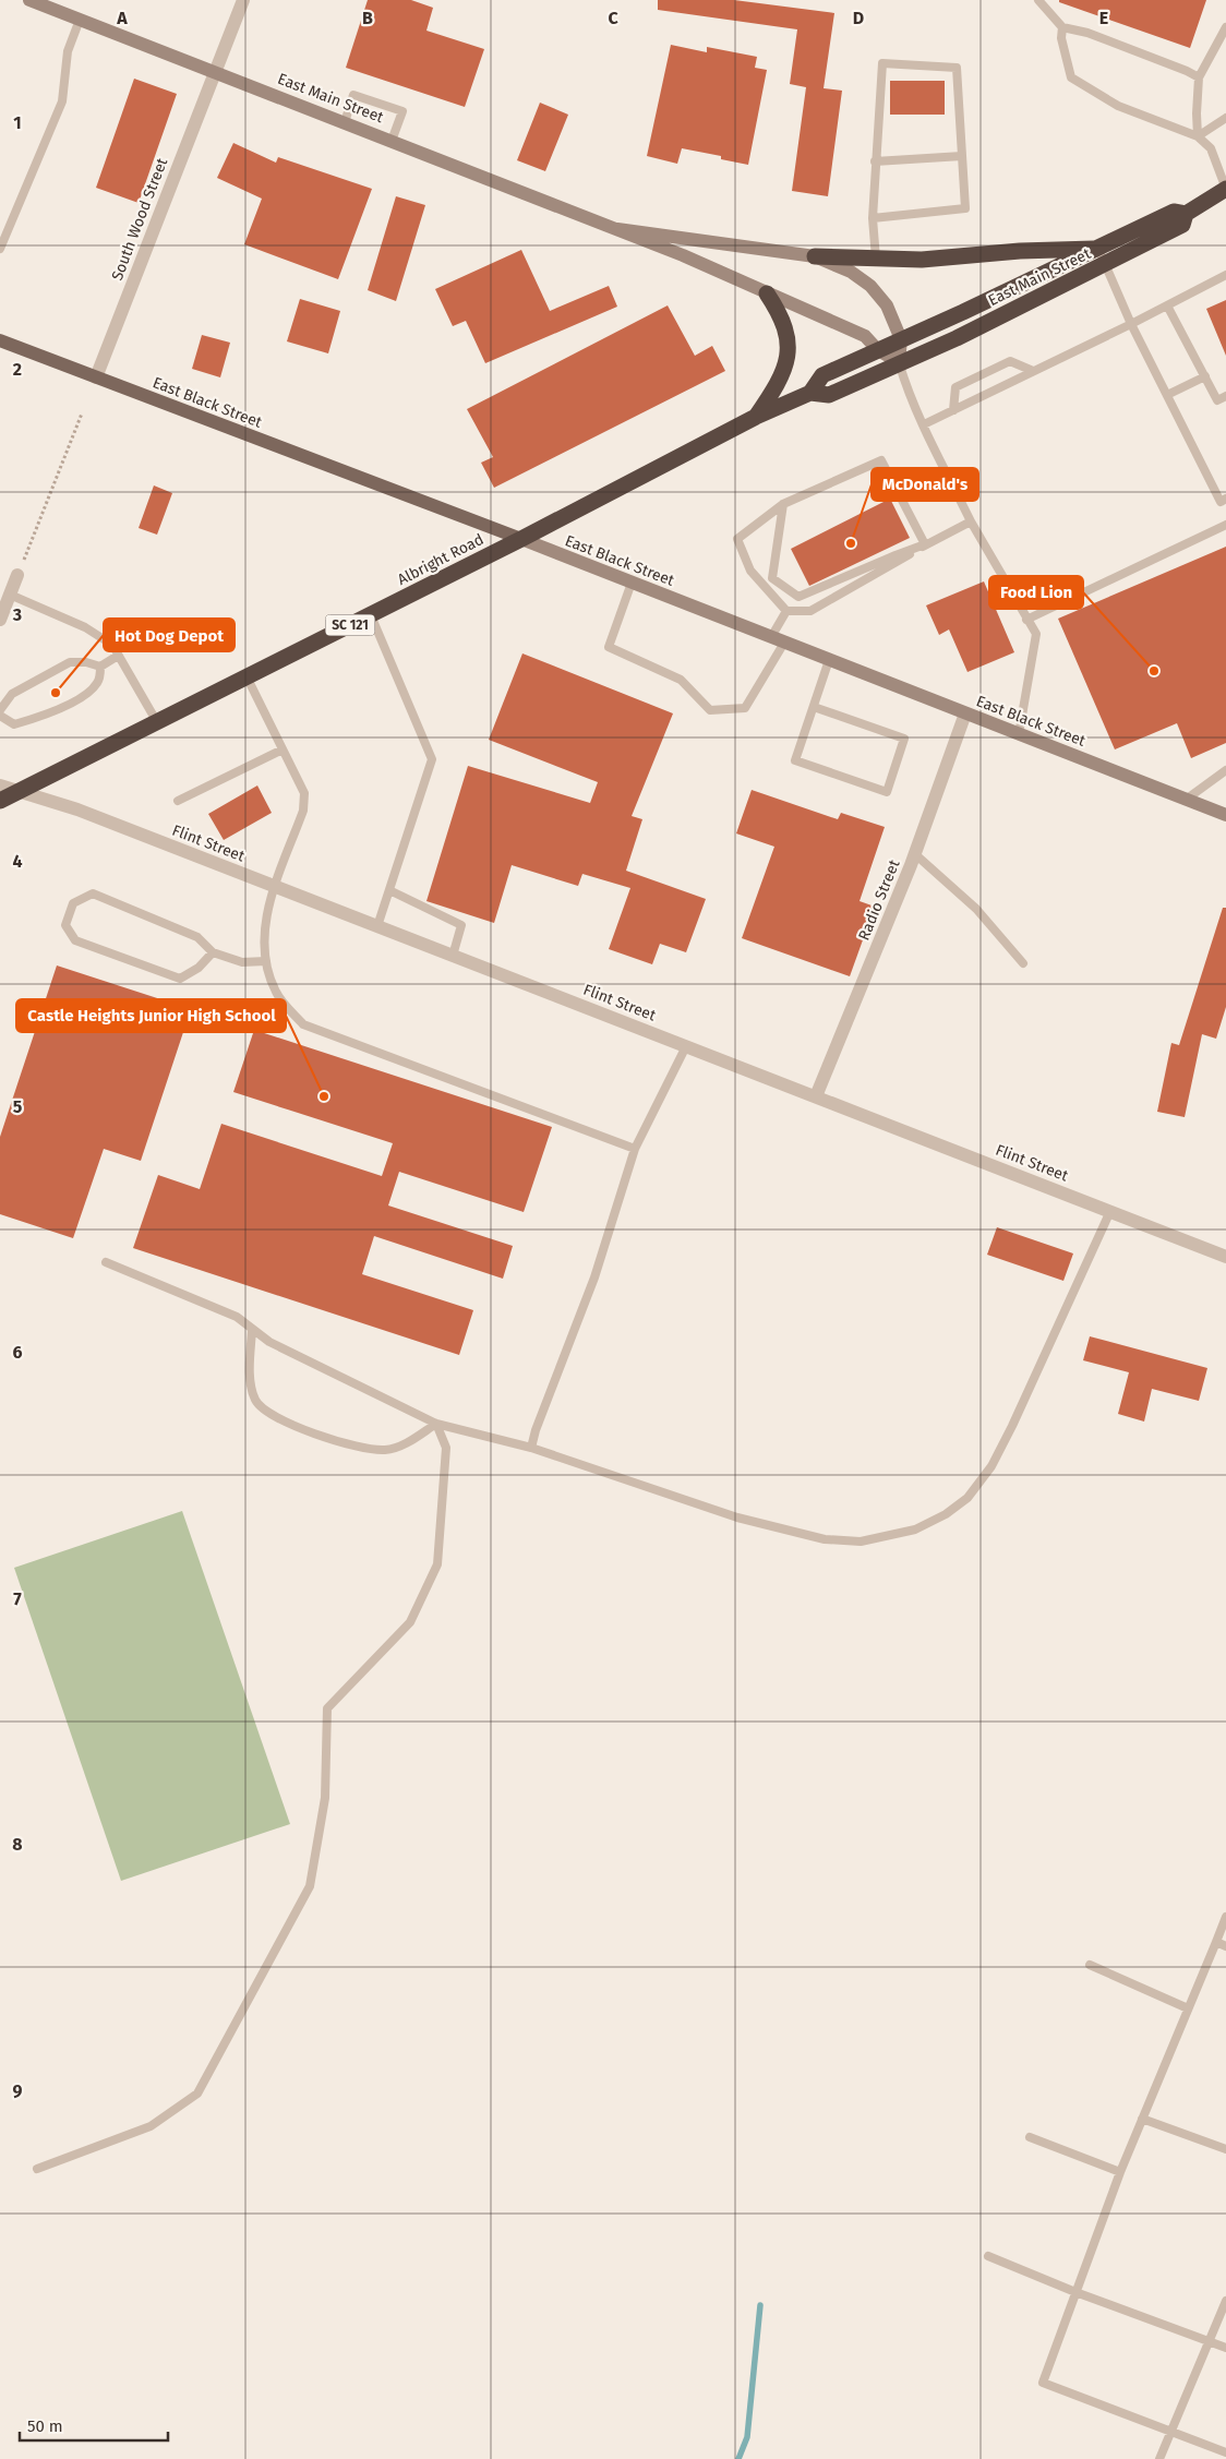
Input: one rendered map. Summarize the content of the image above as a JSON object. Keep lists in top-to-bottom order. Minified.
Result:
{"streets":{"highway":["East Main Street","Albright Road","SC 121"],"main road":["East Black Street"],"street":["South Wood Street","Flint Street","Radio Street"]},"crossings":[["East Main Street","South Wood Street"],["East Main Street","Albright Road"],["South Wood Street","East Black Street"],["East Black Street","Albright Road"],["East Black Street","Radio Street"],["Albright Road","Flint Street"],["Flint Street","Radio Street"]],"places":["McDonald's","Food Lion","Hot Dog Depot","Castle Heights Junior High School"],"scale_bar":"50 m","grid":{"columns":["A","B","C","D","E"],"rows":["1","2","3","4","5","6","7","8","9"]}}
